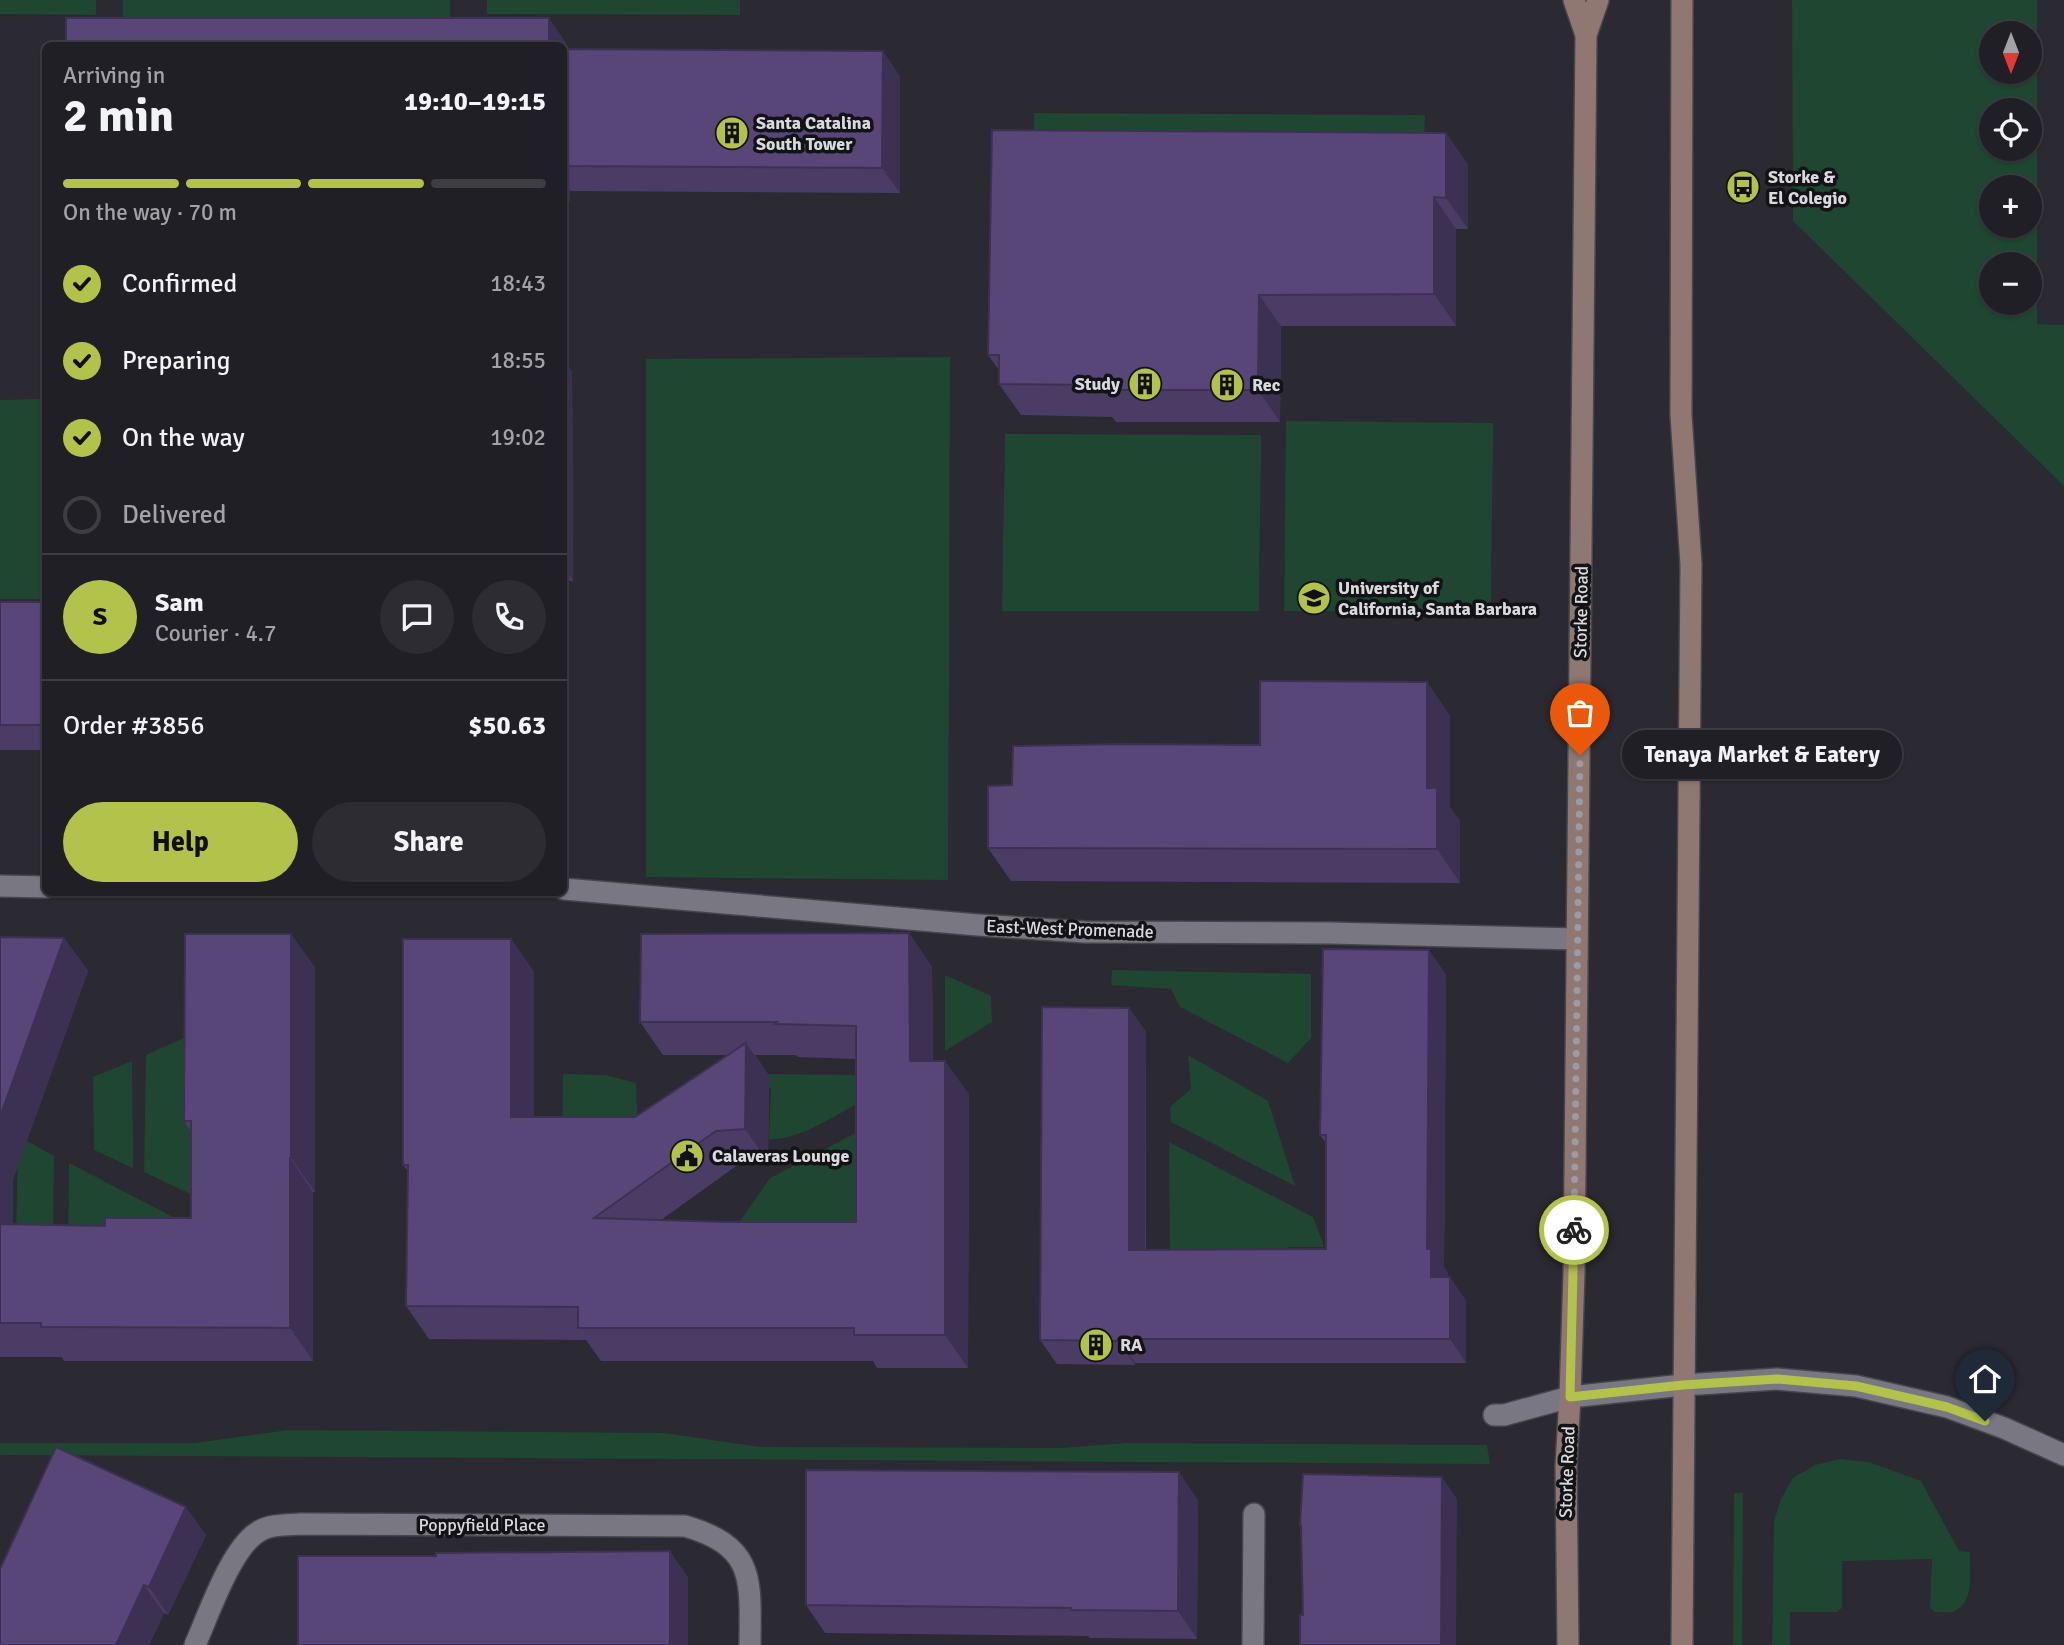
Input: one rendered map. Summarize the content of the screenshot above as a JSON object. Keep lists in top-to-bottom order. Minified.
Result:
{"streets":{"main road":["Storke Road"],"street":["East-West Promenade","Poppyfield Place"]},"crossings":[["Storke Road","East-West Promenade"]],"places":{"building":["Santa Catalina South Tower","Study","Rec","RA"],"bus stop":["Storke & El Colegio"],"school or university":["University of California, Santa Barbara"],"other":["Tenaya Market & Eatery"],"public building":["Calaveras Lounge"]},"north":"bottom","page":{"map_buttons":["+","−"],"heading":["2 min","Arriving in","19:10–19:15"],"panel":["Sam","Courier · 4.7","Order #3856","$50.63"],"bar":"On the way · 70 m","list":[["Confirmed","18:43"],["Preparing","18:55"],["On the way","19:02"],"Delivered"],"round":"S","bubble":"Tenaya Market & Eatery","buttons":["Help","Share"]}}
